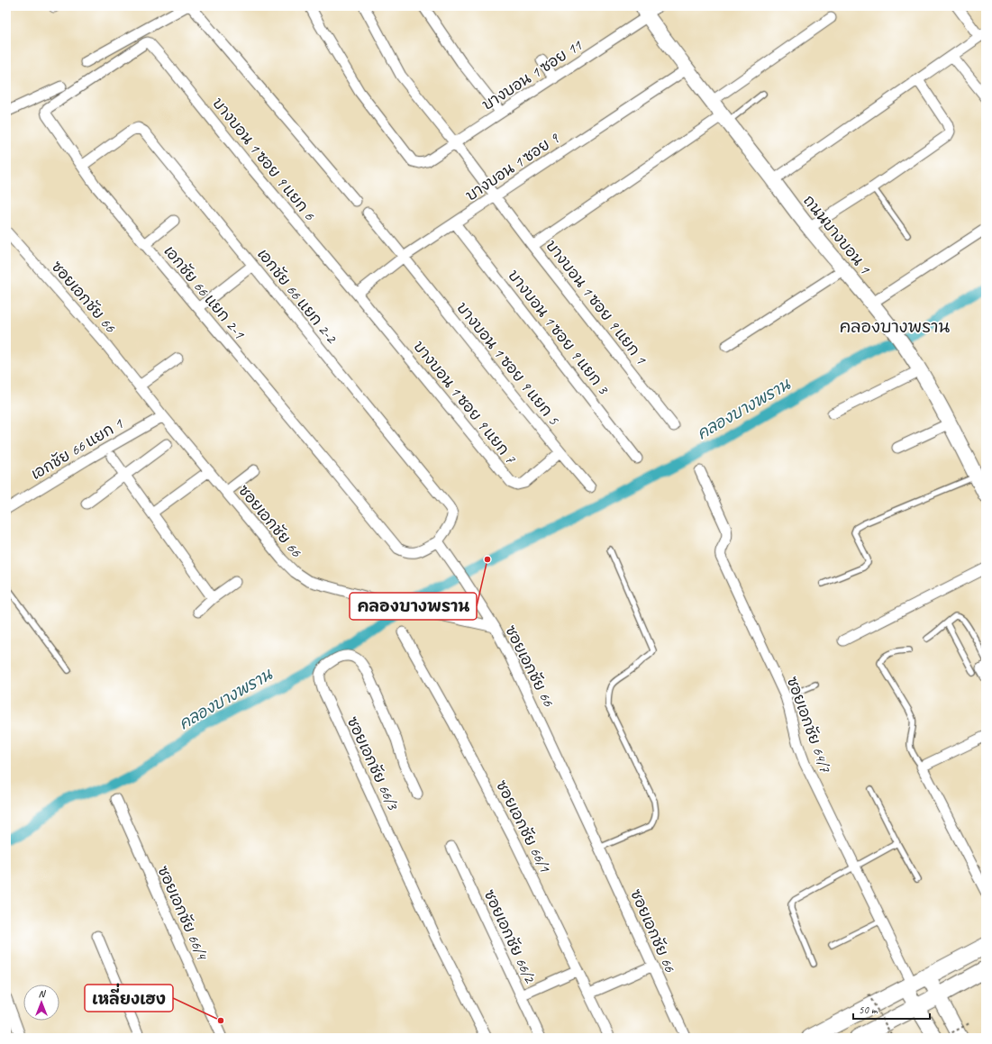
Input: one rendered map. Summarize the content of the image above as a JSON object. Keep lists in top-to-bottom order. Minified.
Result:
{"streets":{"main road":["ถนนบางบอน 1"],"street":["บางบอน 1 ซอย 11","บางบอน 1 ซอย 9 แยก 6","บางบอน 1 ซอย 9","เอกชัย 66 แยก 2-1","เอกชัย 66 แยก 2-2","ซอยเอกชัย 66","บางบอน 1 ซอย 9 แยก 1","บางบอน 1 ซอย 9 แยก 3","บางบอน 1 ซอย 9 แยก 5","บางบอน 1 ซอย 9 แยก 7","เอกชัย 66 แยก 1","ซอยเอกชัย 64/7","ซอยเอกชัย 66/3","ซอยเอกชัย 66/1","ซอยเอกชัย 66/4","ซอยเอกชัย 66/2"]},"crossings":[["บางบอน 1 ซอย 11","ถนนบางบอน 1"],["บางบอน 1 ซอย 11","บางบอน 1 ซอย 9 แยก 1"],["บางบอน 1 ซอย 9 แยก 6","บางบอน 1 ซอย 9"],["บางบอน 1 ซอย 9 แยก 6","เอกชัย 66 แยก 2-1"],["บางบอน 1 ซอย 9 แยก 6","บางบอน 1 ซอย 9 แยก 7"],["บางบอน 1 ซอย 9","ถนนบางบอน 1"],["บางบอน 1 ซอย 9","บางบอน 1 ซอย 9 แยก 1"],["บางบอน 1 ซอย 9","บางบอน 1 ซอย 9 แยก 3"],["บางบอน 1 ซอย 9","บางบอน 1 ซอย 9 แยก 5"],["บางบอน 1 ซอย 9","บางบอน 1 ซอย 9 แยก 7"],["เอกชัย 66 แยก 2-1","เอกชัย 66 แยก 2-2"],["ซอยเอกชัย 66","เอกชัย 66 แยก 1"],["บางบอน 1 ซอย 9 แยก 5","บางบอน 1 ซอย 9 แยก 7"]],"districts":["คลองบางพราน"],"water":["คลองบางพราน"],"places":["คลองบางพราน","เหลี่ยงเฮง"],"scale_bar":"50 m","north":"top"}
